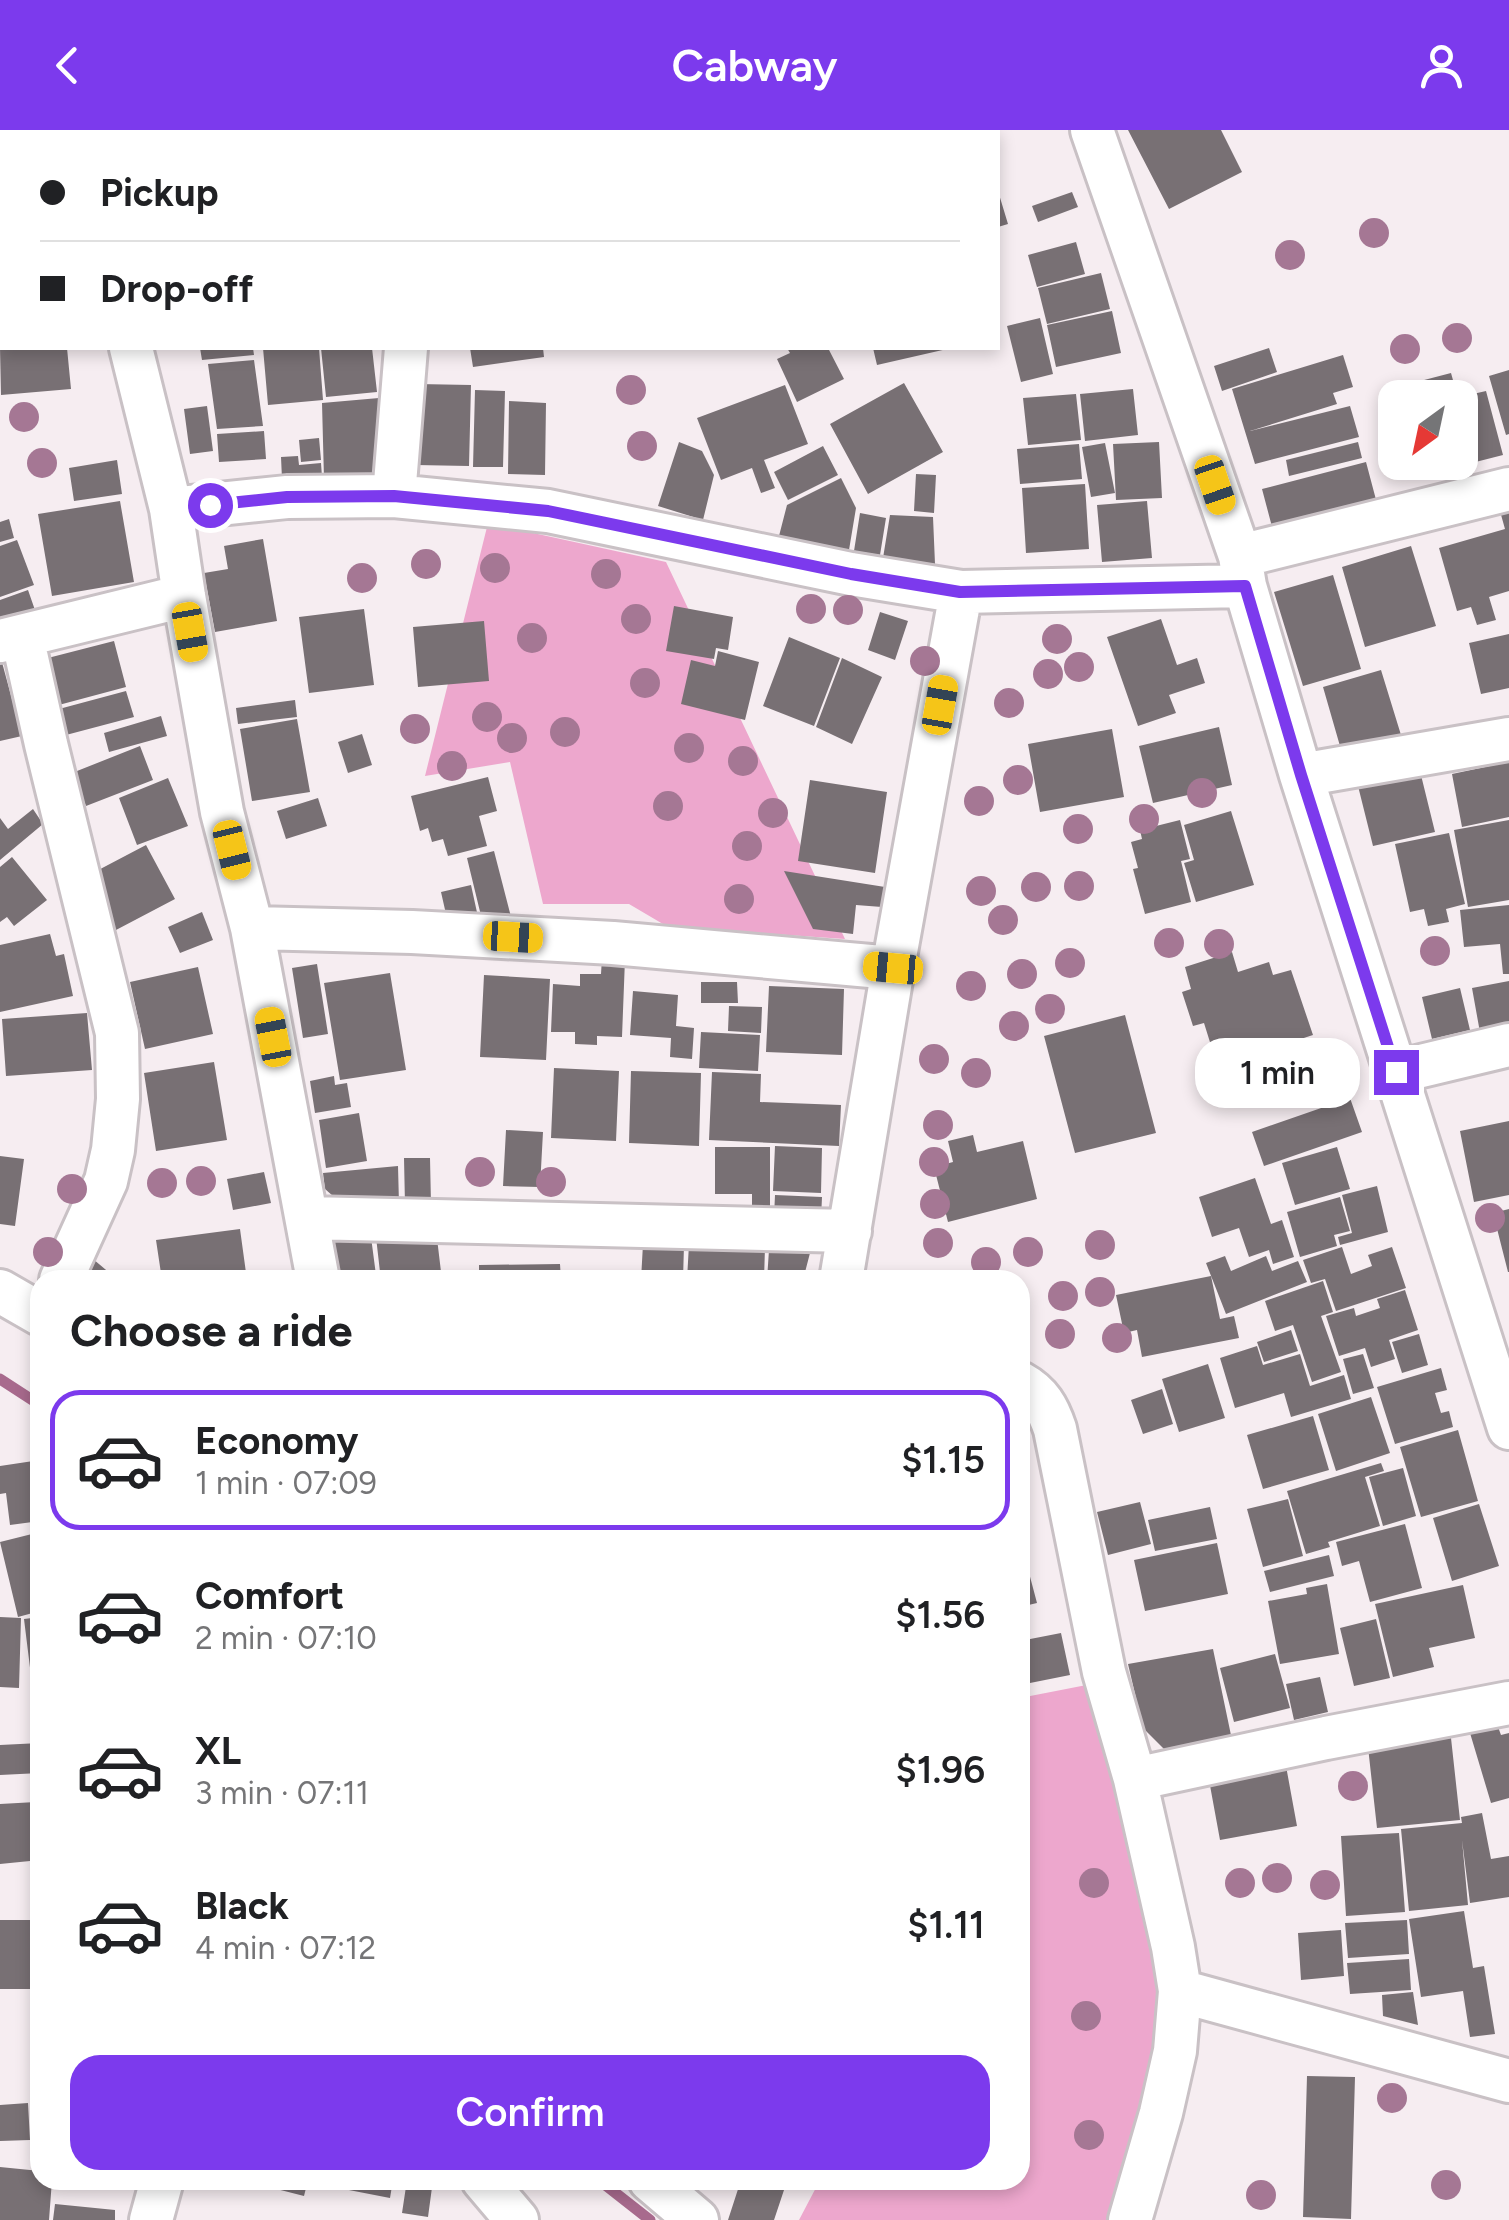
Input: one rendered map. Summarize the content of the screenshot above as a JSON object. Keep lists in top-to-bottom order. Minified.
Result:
{"north":"bottom left","page":{"header":"Cabway","banner":["Pickup","Drop-off"],"bubble":"1 min","heading":"Choose a ride","list":[{"name":"Economy","note":"1 min · 07:09","value":"$1.15"},{"name":"Comfort","note":"2 min · 07:10","value":"$1.56"},{"name":"XL","note":"3 min · 07:11","value":"$1.96"},{"name":"Black","note":"4 min · 07:12","value":"$1.11"}],"buttons":"Confirm"}}
